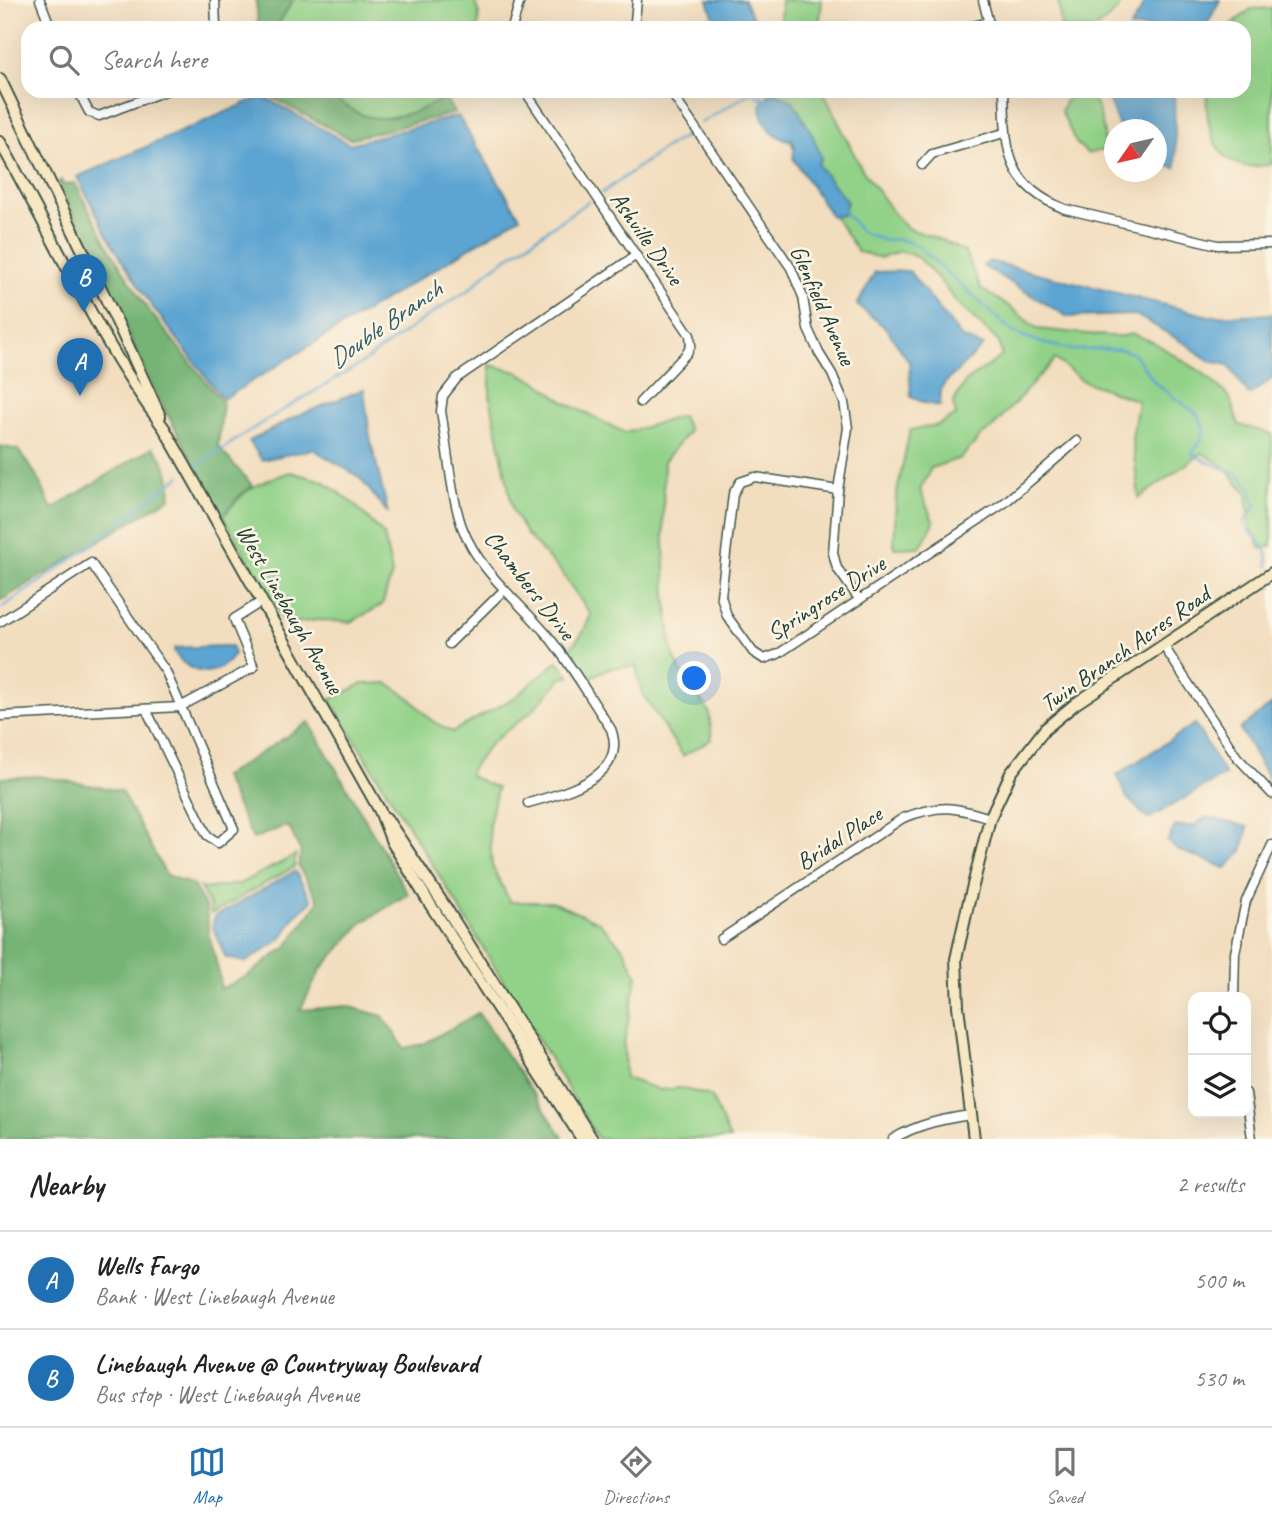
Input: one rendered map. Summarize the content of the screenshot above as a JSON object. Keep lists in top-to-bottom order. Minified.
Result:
{"streets":{"main road":["West Linebaugh Avenue","Twin Branch Acres Road"],"street":["Ashville Drive","Glenfield Avenue","Chambers Drive","Springrose Drive","Bridal Place"]},"crossings":[["Ashville Drive","Chambers Drive"],["Glenfield Avenue","Springrose Drive"],["Twin Branch Acres Road","Bridal Place"]],"water":["Double Branch"],"north":"bottom left","page":{"search":"Search here","pins":["B","A"],"heading":["Nearby","2 results"],"list":[{"mark":"A","name":"Wells Fargo","note":"Bank · West Linebaugh Avenue","value":"500 m"},{"mark":"B","name":"Linebaugh Avenue @ Countryway Boulevard","note":"Bus stop · West Linebaugh Avenue","value":"530 m"}],"nav":["Map","Directions","Saved"]}}
